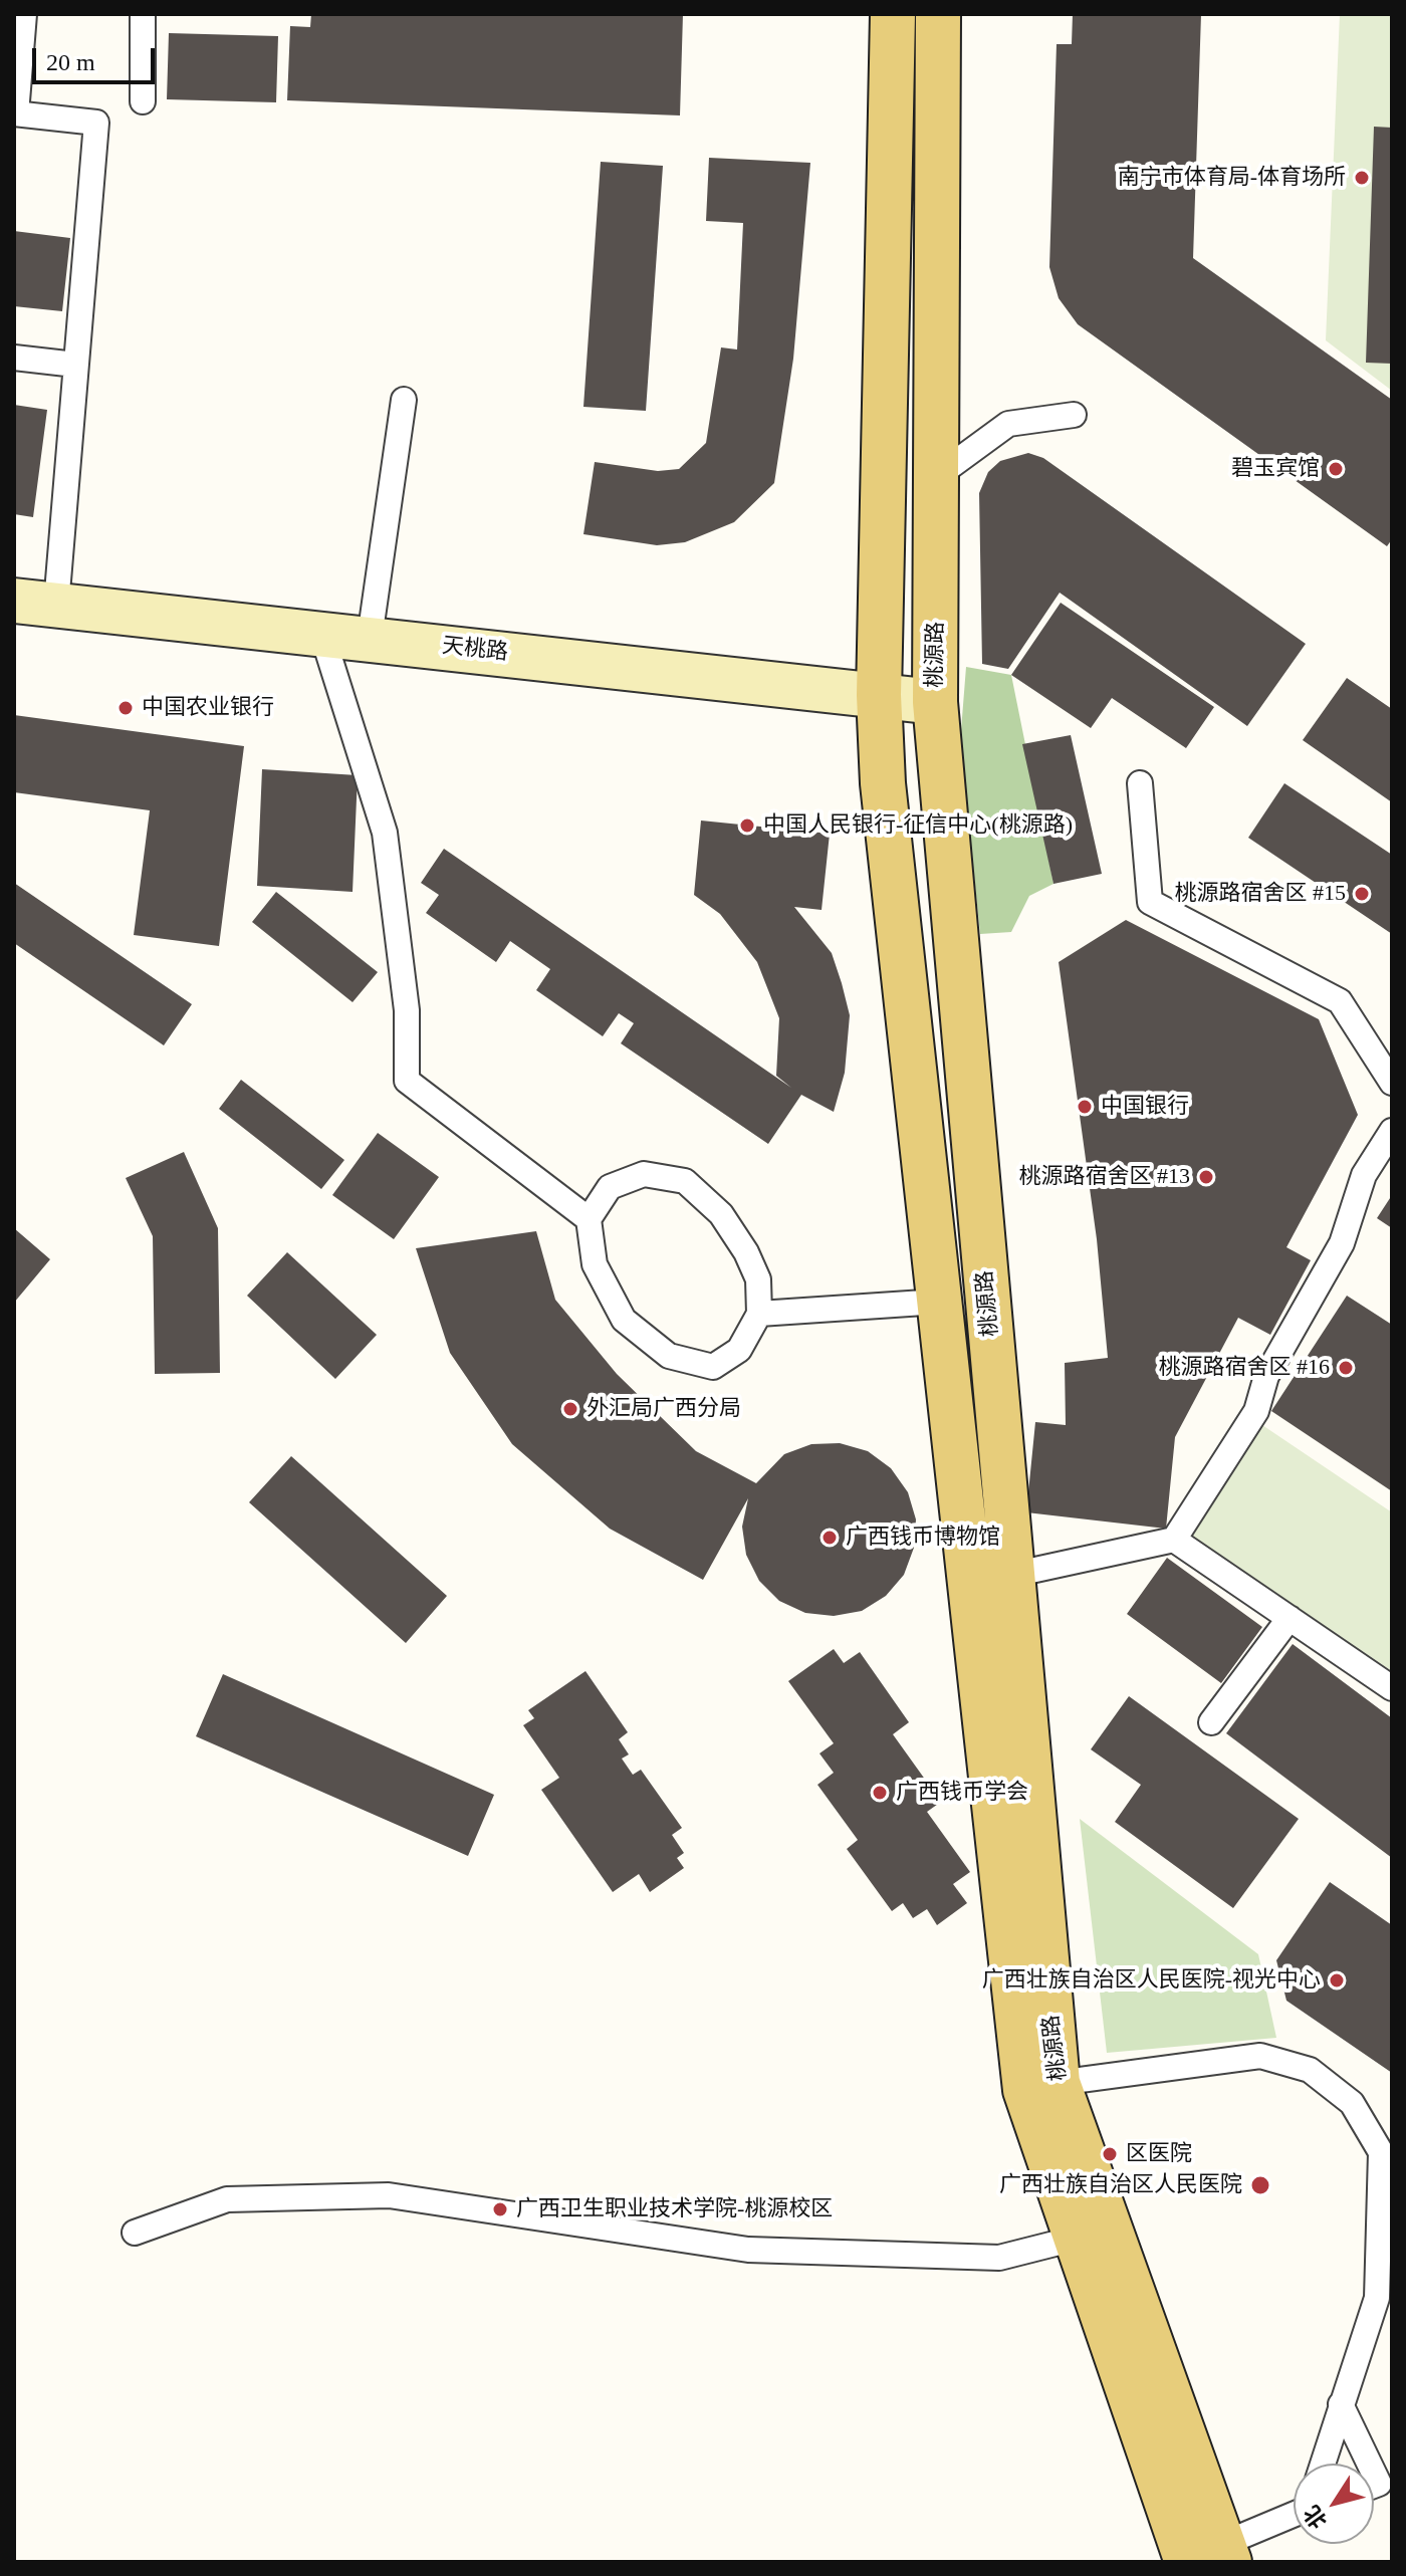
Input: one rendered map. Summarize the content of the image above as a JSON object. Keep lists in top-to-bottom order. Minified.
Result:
{"streets":{"main road":["天桃路","桃源路"]},"crossings":[["天桃路","桃源路"]],"places":["南宁市体育局-体育场所","碧玉宾馆","中国农业银行","中国人民银行-征信中心(桃源路)","桃源路宿舍区 #15","中国银行","桃源路宿舍区 #13","桃源路宿舍区 #16","外汇局广西分局","广西钱币博物馆","广西钱币学会","广西壮族自治区人民医院-视光中心","区医院","广西壮族自治区人民医院","广西卫生职业技术学院-桃源校区"],"scale_bar":"20 m","north":"bottom left"}
